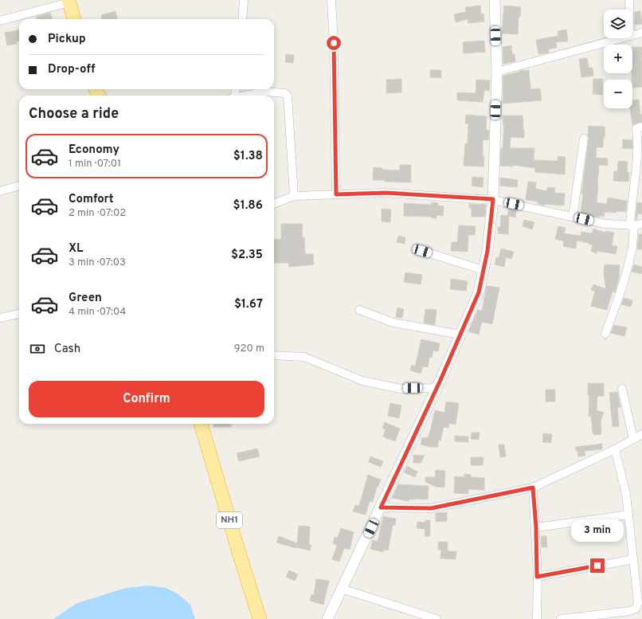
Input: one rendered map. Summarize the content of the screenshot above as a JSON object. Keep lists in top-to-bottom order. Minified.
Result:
{"streets":{"highway":["NH1"]},"page":{"map_buttons":["+","−"],"banner":["Pickup","Drop-off"],"heading":"Choose a ride","list":[{"name":"Economy","note":"1 min · 07:01","value":"$1.38"},{"name":"Comfort","note":"2 min · 07:02","value":"$1.86"},{"name":"XL","note":"3 min · 07:03","value":"$2.35"},{"name":"Green","note":"4 min · 07:04","value":"$1.67"}],"pay":["Cash","920 m"],"buttons":"Confirm","bubble":"3 min"}}
